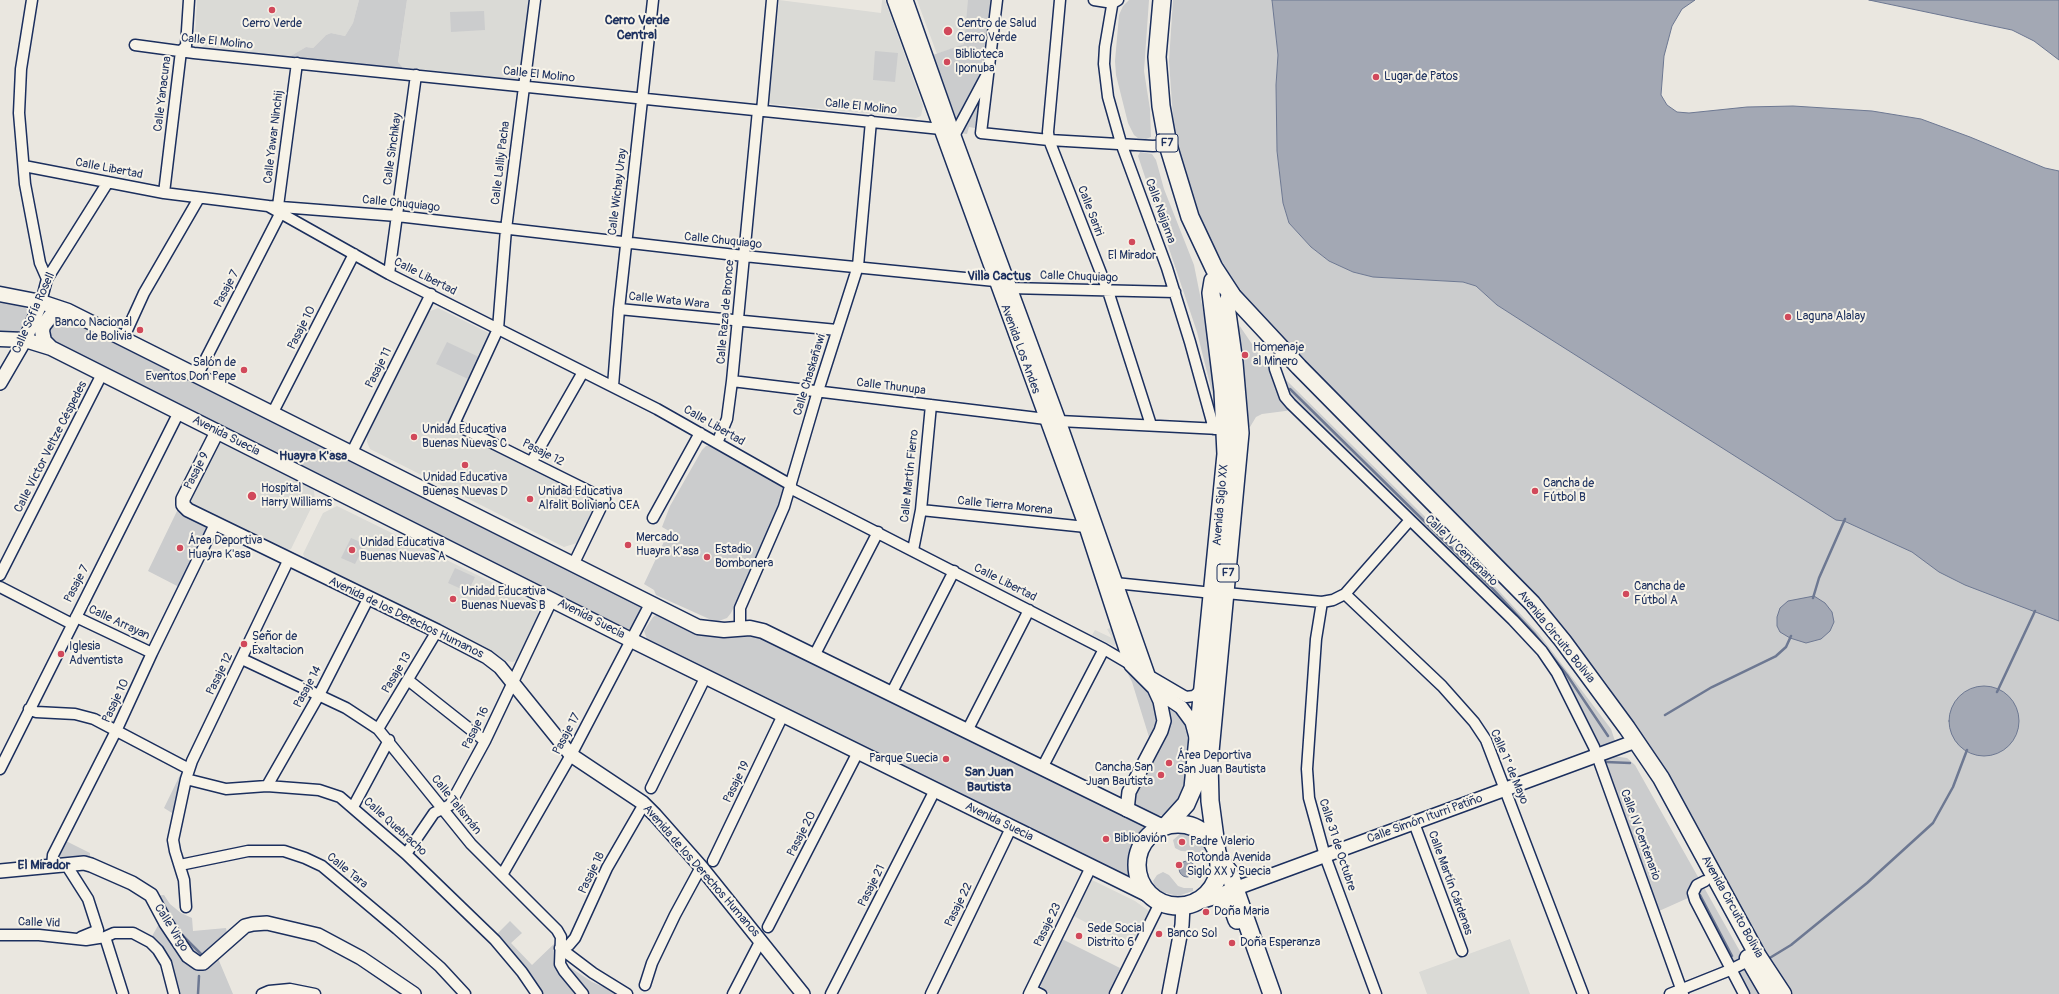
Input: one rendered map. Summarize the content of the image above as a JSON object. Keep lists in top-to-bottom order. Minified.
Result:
{"streets":{"highway":["F7","Avenida Siglo XX","Avenida Circuito Bolivia"],"main road":["Avenida Suecia"],"street":["Calle El Molino","Calle Yanacuna","Calle Yawar Ninchij","Calle Sinchikay","Calle Lalliy Pacha","Calle Libertad","Calle Wichay Uray","Calle Chuquiago","Calle Sariri","Calle Naijama","Pasaje 7","Calle Wata Wara","Calle Raza de Bronce","Calle Sofía Rosell","Pasaje 10","Avenida Los Andes","Pasaje 11","Calle Chaskañawi","Calle Thunupa","Calle Víctor Veltze Céspedes","Pasaje 12","Pasaje 9","Calle Martín Fierro","Calle Tierra Morena","Calle IV Centenario","Avenida de los Derechos Humanos","Calle Arrayan","Pasaje 13","Pasaje 14","Pasaje 16","Pasaje 17","Calle 1° de Mayo","Pasaje 19","Calle Talismán","Calle Simón Iturri Patiño","Calle Quebracho","Pasaje 20","Calle 31 de Octubre","Calle Tara","Pasaje 18","Calle Martín Cárdenas","Pasaje 21","Pasaje 22","Calle Vid","Pasaje 23","Calle Virgo"]},"crossings":[["Calle El Molino","Calle Yanacuna"],["Calle El Molino","Calle Yawar Ninchij"],["Calle El Molino","Calle Sinchikay"],["Calle El Molino","Calle Lalliy Pacha"],["Calle El Molino","Calle Wichay Uray"],["Calle El Molino","Calle Raza de Bronce"],["Calle El Molino","Avenida Los Andes"],["Calle El Molino","Calle Chaskañawi"],["Calle Yanacuna","Calle Libertad"],["Calle Yawar Ninchij","Calle Libertad"],["Calle Yawar Ninchij","Calle Chuquiago"],["Calle Yawar Ninchij","Pasaje 7"],["F7","Avenida Suecia"],["F7","Avenida Siglo XX"],["F7","Calle Simón Iturri Patiño"],["Calle Sinchikay","Calle Libertad"],["Calle Sinchikay","Calle Chuquiago"],["Calle Lalliy Pacha","Calle Libertad"],["Calle Lalliy Pacha","Calle Chuquiago"],["Calle Lalliy Pacha","Pasaje 12"],["Calle Libertad","Calle Wichay Uray"],["Calle Libertad","Calle Chuquiago"],["Calle Libertad","Pasaje 7"],["Calle Libertad","Calle Raza de Bronce"],["Calle Libertad","Calle Sofía Rosell"],["Calle Libertad","Pasaje 10"],["Calle Libertad","Avenida Los Andes"],["Calle Libertad","Pasaje 11"],["Calle Libertad","Calle Chaskañawi"],["Calle Libertad","Pasaje 12"],["Calle Libertad","Calle Martín Fierro"],["Calle Libertad","Avenida Siglo XX"],["Calle Wichay Uray","Calle Chuquiago"],["Calle Wichay Uray","Calle Wata Wara"],["Calle Chuquiago","Calle Sariri"],["Calle Chuquiago","Calle Naijama"],["Calle Chuquiago","Pasaje 7"],["Calle Chuquiago","Calle Raza de Bronce"],["Calle Chuquiago","Avenida Los Andes"],["Calle Chuquiago","Calle Chaskañawi"],["Calle Sariri","Calle Thunupa"],["Calle Naijama","Calle Thunupa"],["Calle Naijama","Avenida Siglo XX"],["Pasaje 7","Avenida Suecia"],["Pasaje 7","Calle Arrayan"],["Calle Wata Wara","Calle Raza de Bronce"],["Calle Wata Wara","Calle Chaskañawi"],["Calle Raza de Bronce","Calle Thunupa"],["Calle Sofía Rosell","Avenida Suecia"],["Pasaje 10","Avenida de los Derechos Humanos"],["Pasaje 10","Calle Arrayan"],["Pasaje 10","Calle Virgo"],["Avenida Los Andes","Calle Thunupa"],["Avenida Los Andes","Avenida Siglo XX"],["Avenida Los Andes","Calle Tierra Morena"],["Calle Chaskañawi","Calle Thunupa"],["Calle Thunupa","Calle Martín Fierro"],["Calle Thunupa","Avenida Siglo XX"],["Avenida Suecia","Calle Víctor Veltze Céspedes"],["Avenida Suecia","Pasaje 9"],["Avenida Suecia","Avenida Siglo XX"],["Avenida Suecia","Pasaje 16"],["Avenida Suecia","Pasaje 17"],["Avenida Suecia","Pasaje 19"],["Avenida Suecia","Calle Simón Iturri Patiño"],["Avenida Suecia","Pasaje 20"],["Avenida Suecia","Pasaje 21"],["Avenida Suecia","Pasaje 22"],["Avenida Suecia","Pasaje 23"],["Pasaje 12","Avenida de los Derechos Humanos"],["Pasaje 12","Calle Talismán"],["Pasaje 12","Calle Quebracho"],["Pasaje 12","Calle Tara"],["Pasaje 9","Avenida de los Derechos Humanos"],["Calle Martín Fierro","Calle Tierra Morena"],["Avenida Siglo XX","Avenida Circuito Bolivia"],["Avenida Siglo XX","Calle Simón Iturri Patiño"],["Calle IV Centenario","Avenida Circuito Bolivia"],["Calle IV Centenario","Calle Simón Iturri Patiño"],["Avenida de los Derechos Humanos","Pasaje 13"],["Avenida de los Derechos Humanos","Pasaje 14"],["Avenida de los Derechos Humanos","Pasaje 16"],["Avenida de los Derechos Humanos","Pasaje 17"],["Avenida de los Derechos Humanos","Pasaje 18"],["Avenida Circuito Bolivia","Calle Simón Iturri Patiño"],["Pasaje 13","Calle Talismán"],["Pasaje 14","Calle Talismán"],["Pasaje 14","Calle Quebracho"],["Pasaje 16","Calle Talismán"],["Pasaje 16","Calle Quebracho"],["Pasaje 17","Calle Talismán"],["Calle 1° de Mayo","Calle Simón Iturri Patiño"],["Calle Talismán","Pasaje 18"],["Calle Simón Iturri Patiño","Calle 31 de Octubre"],["Calle Simón Iturri Patiño","Calle Martín Cárdenas"]],"districts":["Cerro Verde Central","Villa Cactus","Huayra K'asa","San Juan Bautista","El Mirador"],"places":["Cerro Verde","Centro de Salud Cerro Verde","Biblioteca Iponuba","Lugar de Patos","El Mirador","Laguna Alalay","Banco Nacional de Bolivia","Homenaje al Minero","Salón de Eventos Don Pepe","Unidad Educativa Buenas Nuevas C","Unidad Educativa Buenas Nuevas D","Cancha de Fútbol B","Hospital Harry Williams","Unidad Educativa Alfalit Boliviano CEA","Mercado Huayra K'asa","Área Deportiva Huayra K'asa","Unidad Educativa Buenas Nuevas A","Estadio Bombonera","Cancha de Fútbol A","Unidad Educativa Buenas Nuevas B","Señor de Exaltacion","Iglesia Adventista","Parque Suecia","Área Deportiva San Juan Bautista","Cancha San Juan Bautista","Biblioavión","Padre Valerio","Rotonda Avenida Siglo XX y Suecia","Doña Maria","Banco Sol","Sede Social Distrito 6","Doña Esperanza"]}
